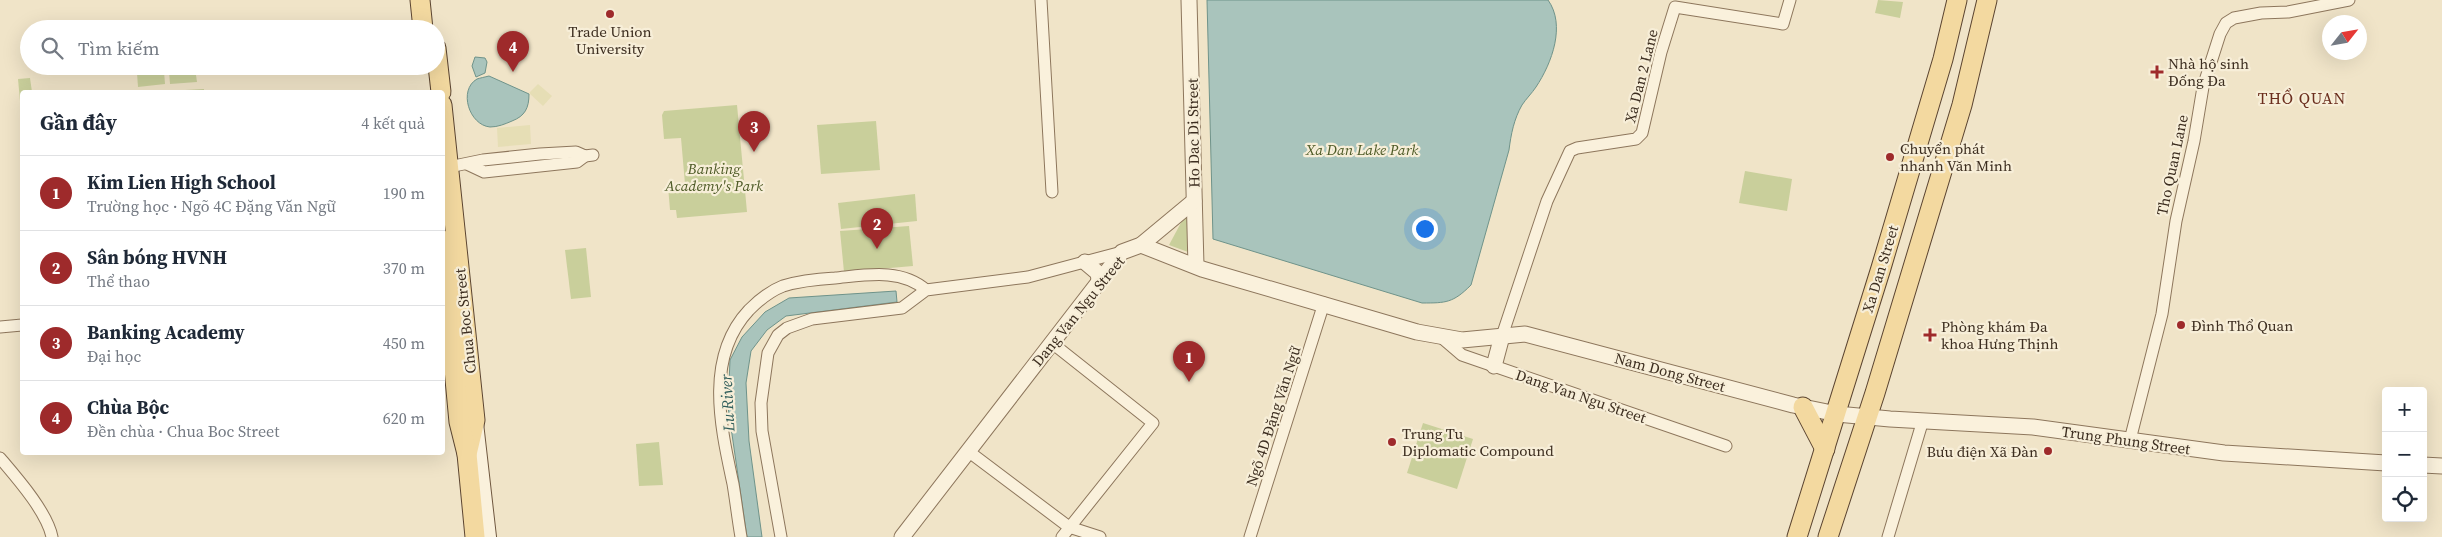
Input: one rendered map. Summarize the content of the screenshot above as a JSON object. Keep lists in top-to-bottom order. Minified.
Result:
{"streets":{"main road":["Xa Dan Street","Chua Boc Street"],"street":["Xa Dan 2 Lane","Ho Dac Di Street","Tho Quan Lane","Dang Van Ngu Street","Nam Dong Street","Ngõ 4D Đặng Văn Ngữ","Trung Phung Street"]},"crossings":[["Xa Dan 2 Lane","Dang Van Ngu Street"],["Xa Dan 2 Lane","Nam Dong Street"],["Ho Dac Di Street","Dang Van Ngu Street"],["Tho Quan Lane","Trung Phung Street"],["Xa Dan Street","Nam Dong Street"],["Xa Dan Street","Trung Phung Street"],["Dang Van Ngu Street","Nam Dong Street"],["Dang Van Ngu Street","Ngõ 4D Đặng Văn Ngữ"],["Nam Dong Street","Trung Phung Street"]],"districts":["THỔ QUAN"],"water":["Lu River"],"parks":["Xa Dan Lake Park","Banking Academy's Park"],"places":{"other":["Trade Union University","Chuyển phát nhanh Văn Minh","Đình Thổ Quan","Trung Tu Diplomatic Compound","Bưu điện Xã Đàn"],"health":["Nhà hộ sinh Đống Đa","Phòng khám Đa khoa Hưng Thịnh"]},"north":"top right","page":{"search":"Tìm kiếm","pins":["4","3","2","1"],"heading":["Gần đây","4 kết quả"],"list":[{"mark":"1","name":"Kim Lien High School","note":"Trường học · Ngõ 4C Đặng Văn Ngữ","value":"190 m"},{"mark":"2","name":"Sân bóng HVNH","note":"Thể thao","value":"370 m"},{"mark":"3","name":"Banking Academy","note":"Đại học","value":"450 m"},{"mark":"4","name":"Chùa Bộc","note":"Đền chùa · Chua Boc Street","value":"620 m"}],"map_buttons":["+","−"]}}
